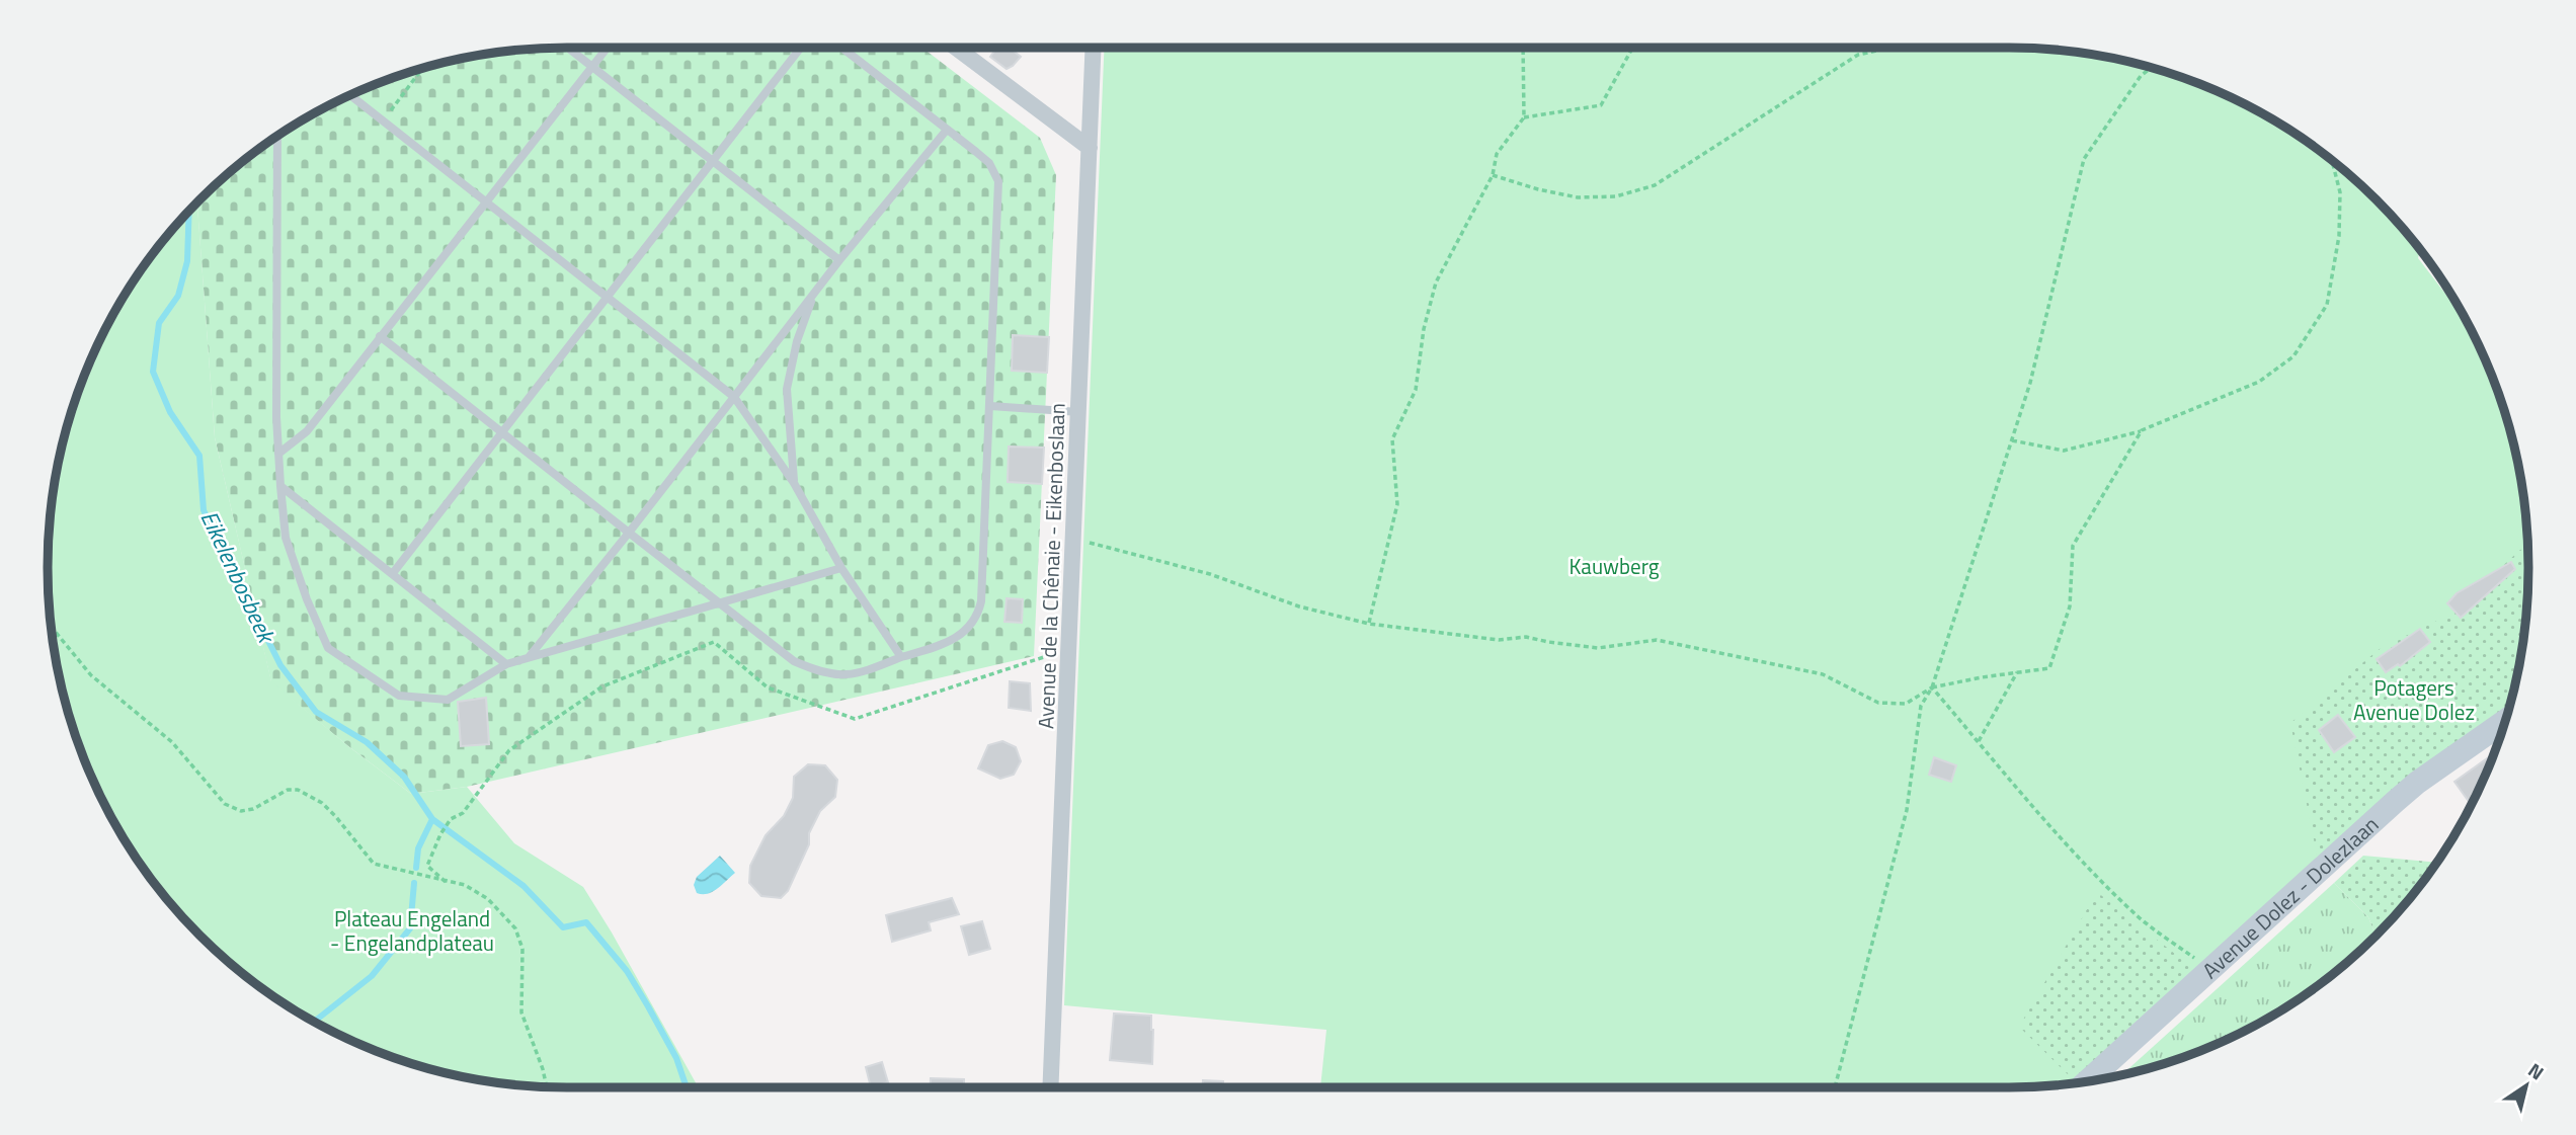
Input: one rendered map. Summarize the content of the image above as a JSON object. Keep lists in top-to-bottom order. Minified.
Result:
{"streets":{"street":["Avenue de la Chênaie - Eikenboslaan","Avenue Dolez - Dolezlaan"]},"water":["Eikelenbosbeek"],"parks":["Kauwberg","Potagers Avenue Dolez","Plateau Engeland - Engelandplateau"],"north":"top right"}
